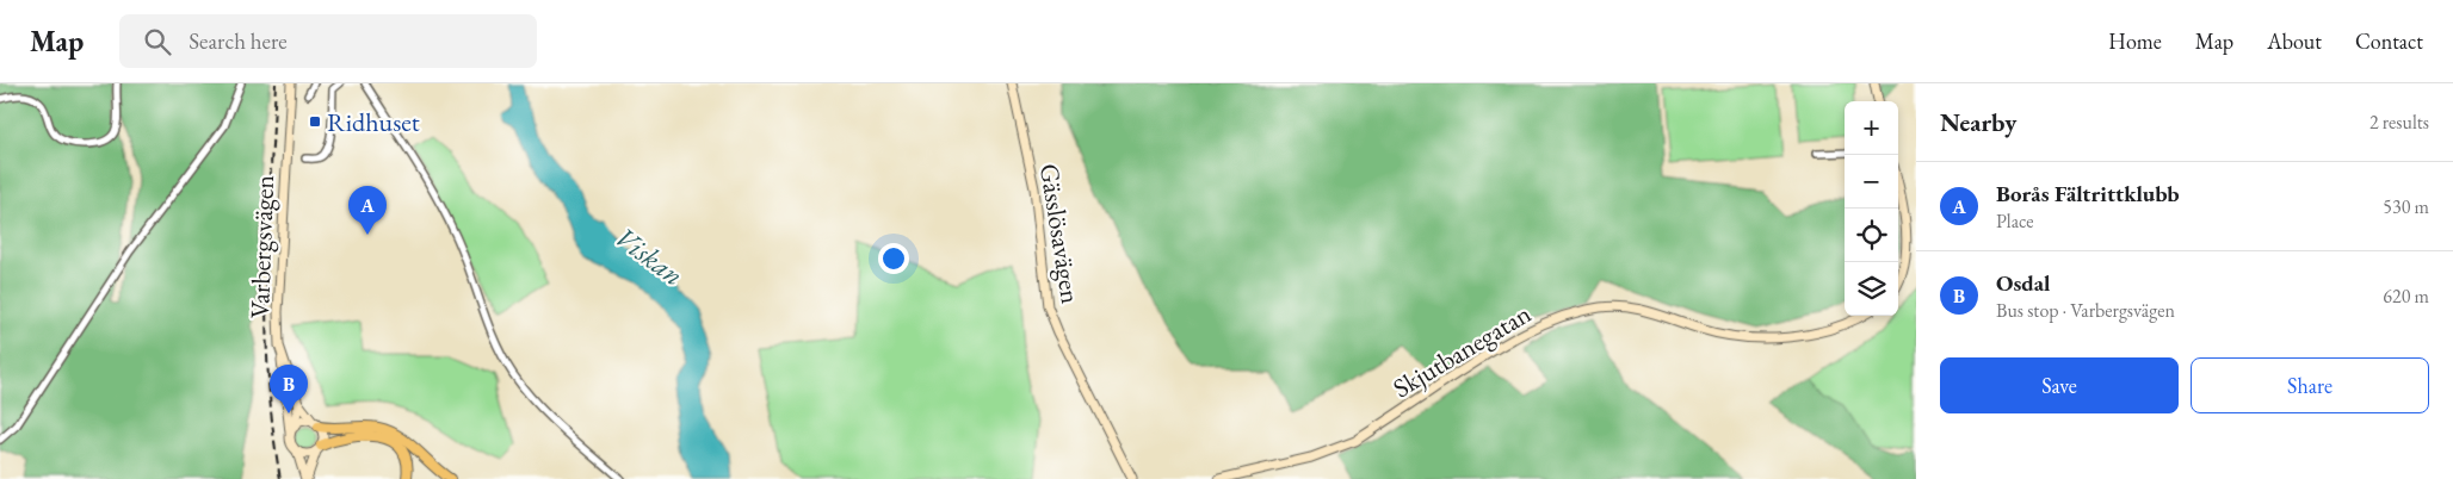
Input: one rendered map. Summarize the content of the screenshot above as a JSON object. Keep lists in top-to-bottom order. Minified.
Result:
{"streets":{"street":["Gässlösavägen","Varbergsvägen","Skjutbanegatan"]},"water":["Viskan"],"places":{"transit":["Ridhuset"]},"page":{"header":"Map","search":"Search here","nav":["Home","Map","About","Contact"],"heading":["Nearby","2 results"],"map_buttons":["+","−"],"list":[{"mark":"A","name":"Borås Fältrittklubb","note":"Place","value":"530 m"},{"mark":"B","name":"Osdal","note":"Bus stop · Varbergsvägen","value":"620 m"}],"pins":["A","B"],"buttons":["Save","Share"]}}
